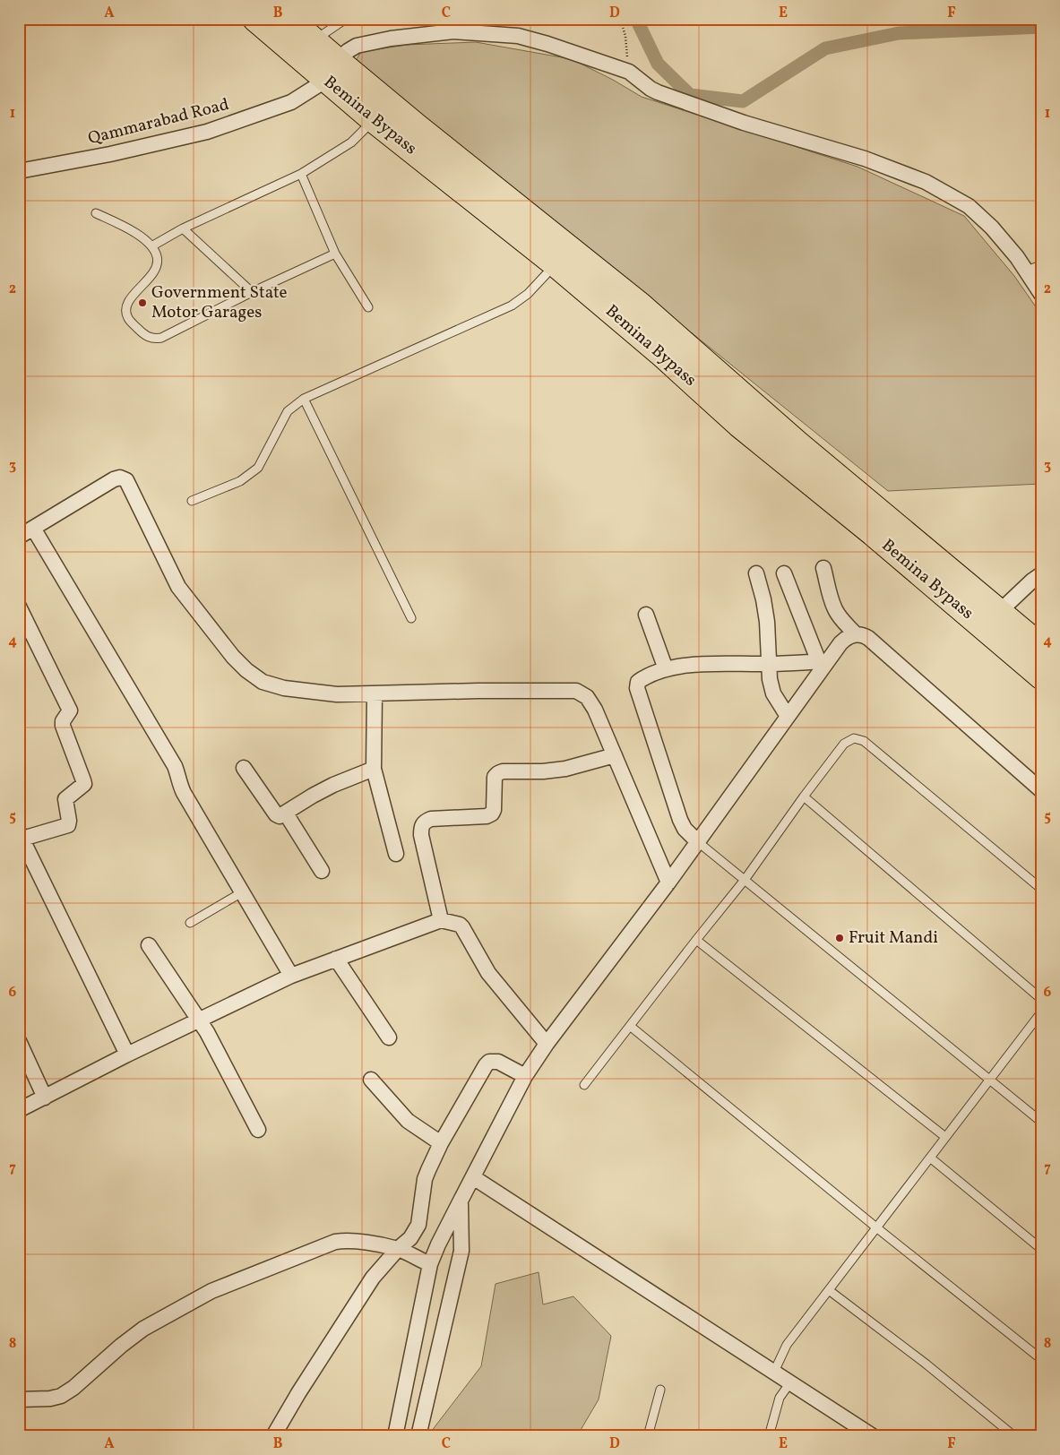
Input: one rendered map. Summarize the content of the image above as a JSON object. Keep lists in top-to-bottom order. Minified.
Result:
{"streets":{"highway":["Bemina Bypass"],"street":["Qammarabad Road"]},"crossings":[["Bemina Bypass","Qammarabad Road"]],"places":["Government State Motor Garages","Fruit Mandi"],"grid":{"columns":["A","B","C","D","E","F"],"rows":["1","2","3","4","5","6","7","8"]}}
